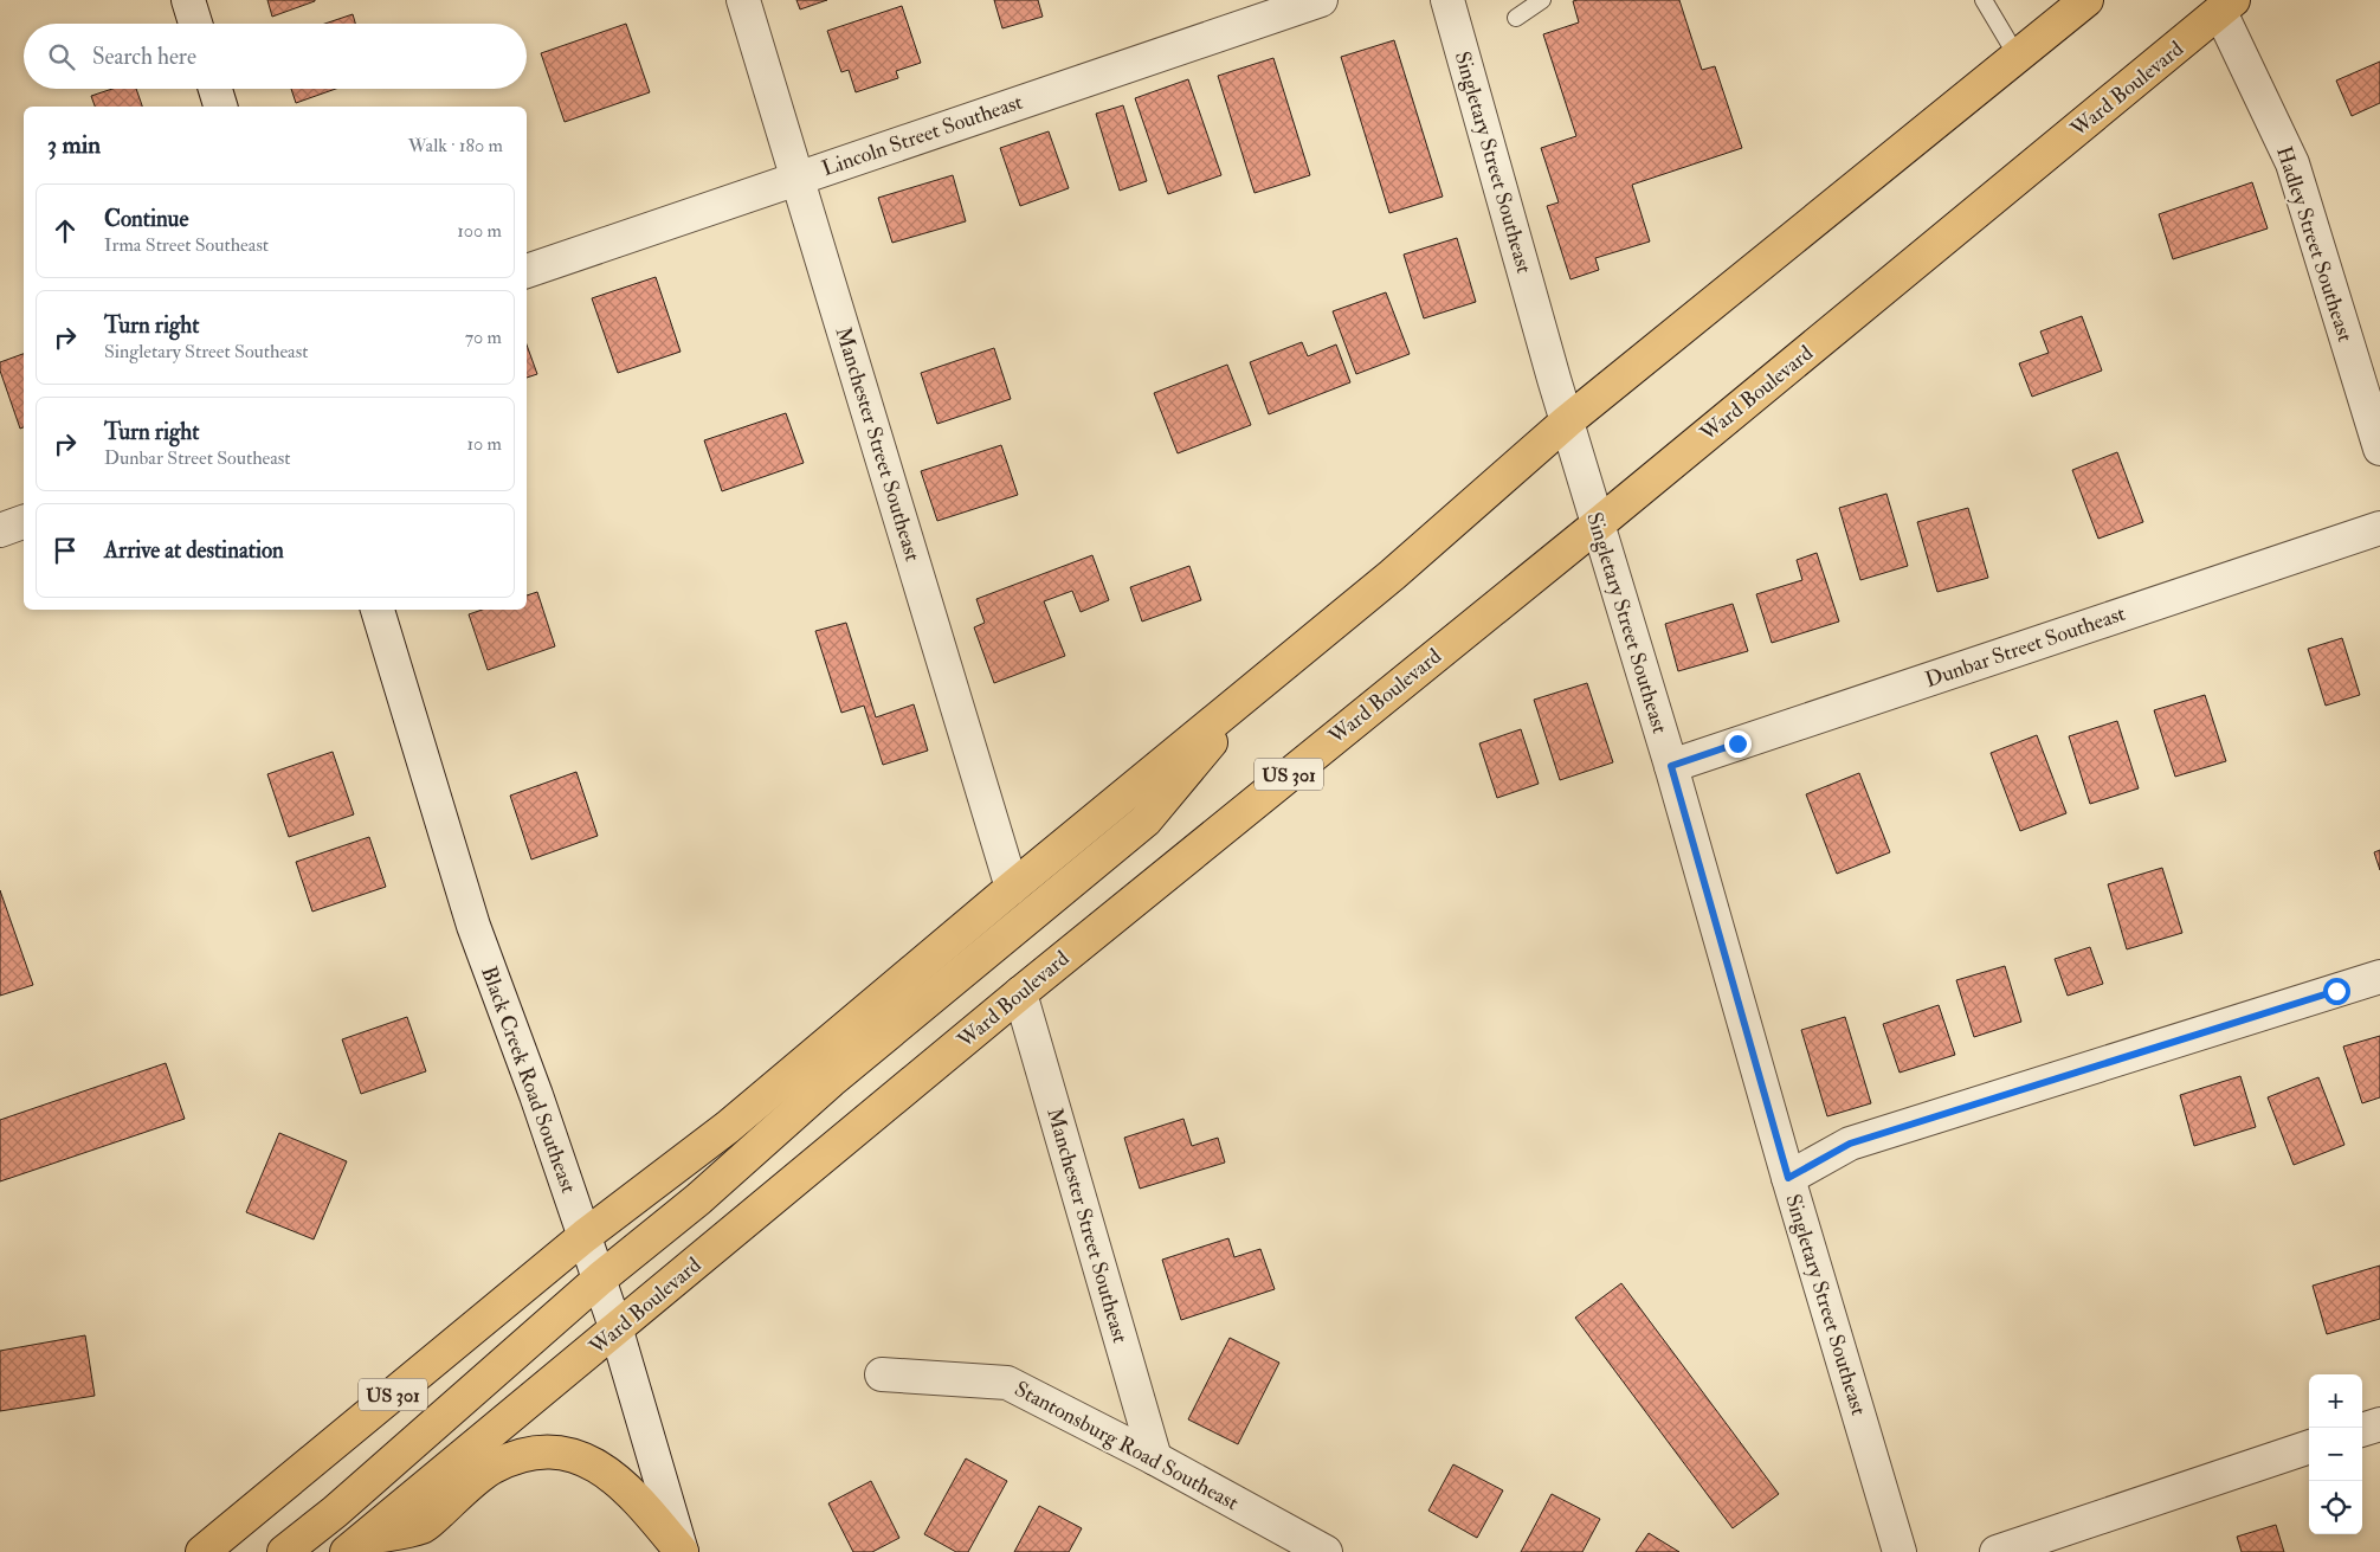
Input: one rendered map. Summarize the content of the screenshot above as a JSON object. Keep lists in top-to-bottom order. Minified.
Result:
{"streets":{"highway":["Ward Boulevard","US 301"],"street":["Lincoln Street Southeast","Singletary Street Southeast","Hadley Street Southeast","Manchester Street Southeast","Dunbar Street Southeast","Black Creek Road Southeast","Stantonsburg Road Southeast"]},"crossings":[["Ward Boulevard","Singletary Street Southeast"],["Ward Boulevard","Hadley Street Southeast"],["Ward Boulevard","Manchester Street Southeast"],["Ward Boulevard","Black Creek Road Southeast"],["Lincoln Street Southeast","Manchester Street Southeast"],["Singletary Street Southeast","Dunbar Street Southeast"],["Singletary Street Southeast","US 301"],["Manchester Street Southeast","US 301"],["Manchester Street Southeast","Stantonsburg Road Southeast"],["US 301","Black Creek Road Southeast"]],"page":{"search":"Search here","heading":["3 min","Walk · 180 m"],"list":[["Continue","Irma Street Southeast","100 m"],["Turn right","Singletary Street Southeast","70 m"],["Turn right","Dunbar Street Southeast","10 m"],"Arrive at destination"],"map_buttons":["+","−"]}}
